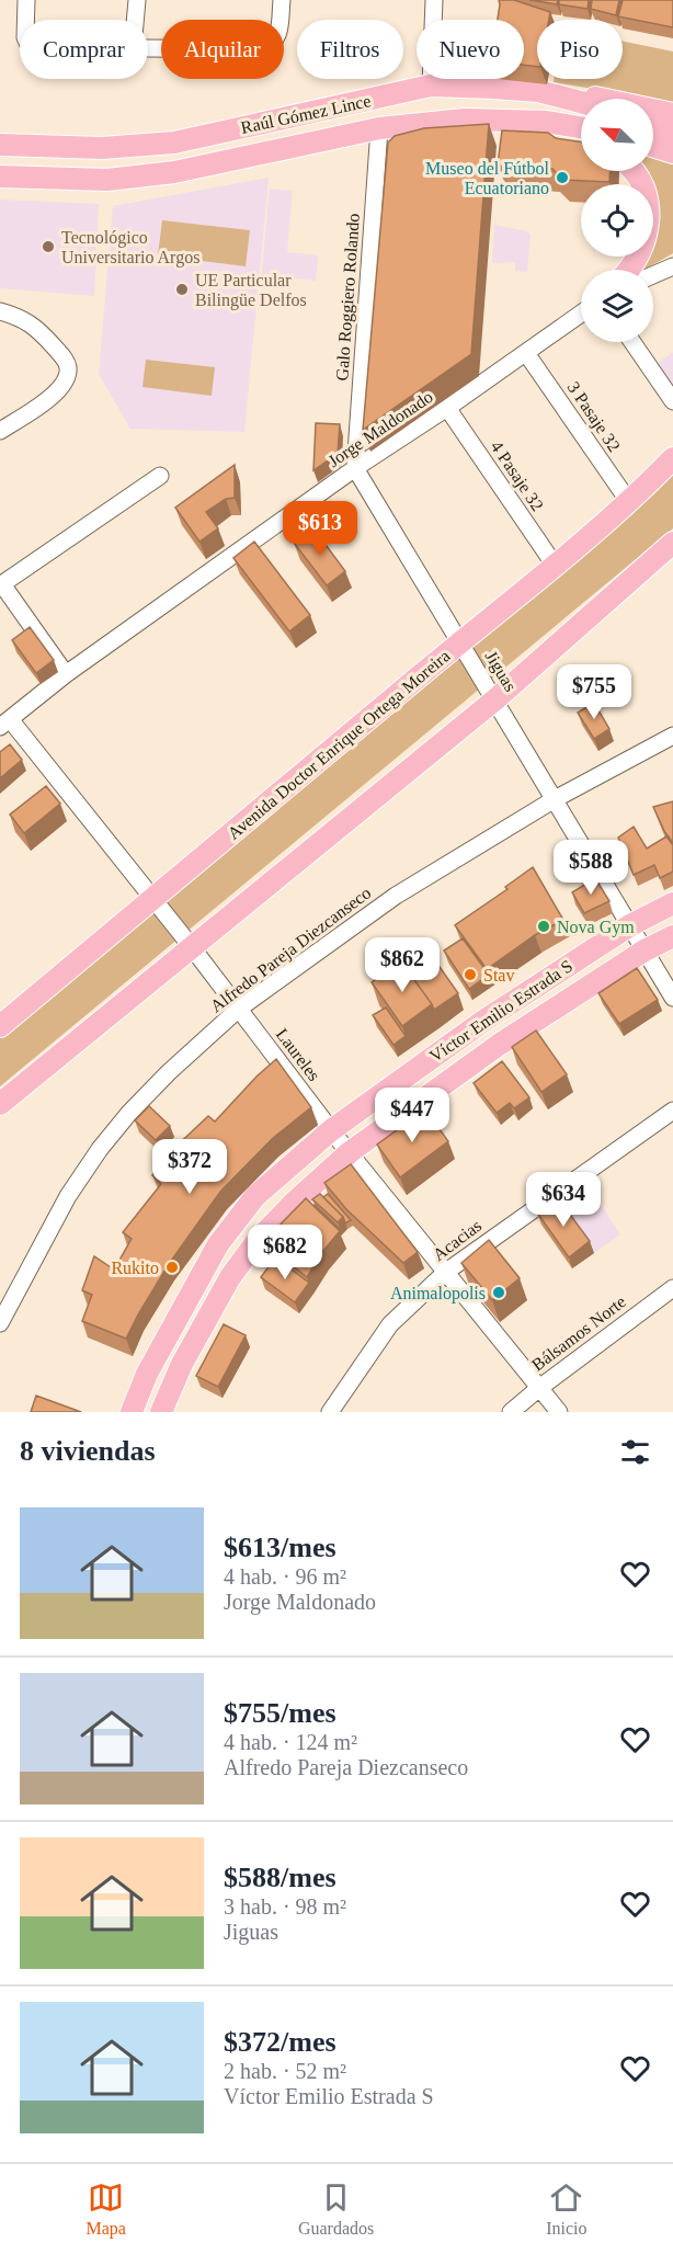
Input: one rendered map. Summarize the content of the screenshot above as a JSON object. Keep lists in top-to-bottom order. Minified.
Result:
{"streets":{"main road":["Raúl Gómez Lince","Avenida Doctor Enrique Ortega Moreira","Víctor Emilio Estrada S"],"street":["Galo Roggiero Rolando","3 Pasaje 32","Jorge Maldonado","4 Pasaje 32","Jiguas","Alfredo Pareja Diezcanseco","Laureles","Acacias","Bálsamos Norte"]},"crossings":[["Raúl Gómez Lince","Galo Roggiero Rolando"],["Galo Roggiero Rolando","Jorge Maldonado"],["Galo Roggiero Rolando","Jiguas"],["3 Pasaje 32","Jorge Maldonado"],["3 Pasaje 32","Avenida Doctor Enrique Ortega Moreira"],["Jorge Maldonado","4 Pasaje 32"],["Jorge Maldonado","Jiguas"],["Jorge Maldonado","Laureles"],["4 Pasaje 32","Avenida Doctor Enrique Ortega Moreira"],["Jiguas","Avenida Doctor Enrique Ortega Moreira"],["Jiguas","Alfredo Pareja Diezcanseco"],["Jiguas","Víctor Emilio Estrada S"],["Avenida Doctor Enrique Ortega Moreira","Laureles"],["Alfredo Pareja Diezcanseco","Laureles"],["Víctor Emilio Estrada S","Laureles"],["Laureles","Acacias"],["Laureles","Bálsamos Norte"]],"places":["Museo del Fútbol Ecuatoriano","Tecnológico Universitario Argos","UE Particular Bilingüe Delfos","Nova Gym","Stav","Rukito","Animalopolis"],"north":"top left","page":{"chip":["Comprar","Alquilar","Filtros","Nuevo","Piso"],"price":["$613","$755","$588","$862","$447","$372","$634","$682"],"heading":"8 viviendas","list":[{"name":"$613/mes","note":"4 hab. · 96 m² · Jorge Maldonado"},{"name":"$755/mes","note":"4 hab. · 124 m² · Alfredo Pareja Diezcanseco"},{"name":"$588/mes","note":"3 hab. · 98 m² · Jiguas"},{"name":"$372/mes","note":"2 hab. · 52 m² · Víctor Emilio Estrada S"}],"tabs":["Mapa","Guardados","Inicio"]}}
